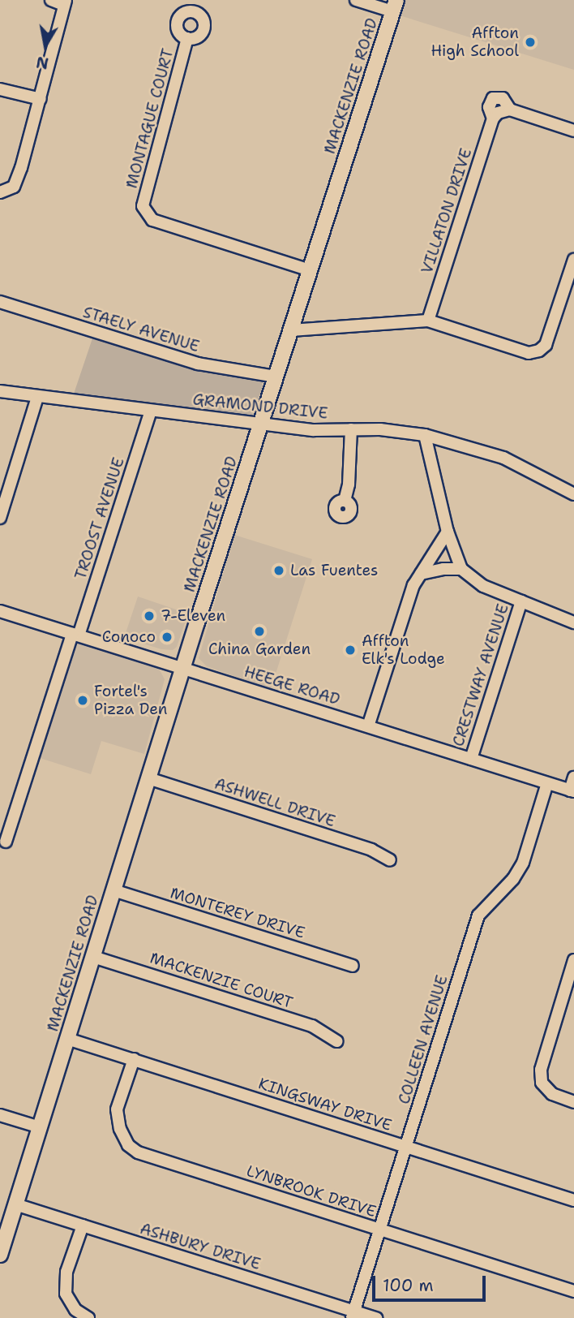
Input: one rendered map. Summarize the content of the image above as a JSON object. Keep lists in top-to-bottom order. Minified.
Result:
{"streets":{"main road":["MACKENZIE ROAD"],"street":["MONTAGUE COURT","VILLATON DRIVE","STAELY AVENUE","GRAMOND DRIVE","TROOST AVENUE","CRESTWAY AVENUE","HEEGE ROAD","ASHWELL DRIVE","MONTEREY DRIVE","MACKENZIE COURT","COLLEEN AVENUE","KINGSWAY DRIVE","LYNBROOK DRIVE","ASHBURY DRIVE"]},"crossings":[["MACKENZIE ROAD","MONTAGUE COURT"],["MACKENZIE ROAD","STAELY AVENUE"],["MACKENZIE ROAD","GRAMOND DRIVE"],["MACKENZIE ROAD","HEEGE ROAD"],["MACKENZIE ROAD","ASHWELL DRIVE"],["MACKENZIE ROAD","MONTEREY DRIVE"],["MACKENZIE ROAD","MACKENZIE COURT"],["MACKENZIE ROAD","KINGSWAY DRIVE"],["MACKENZIE ROAD","ASHBURY DRIVE"],["GRAMOND DRIVE","TROOST AVENUE"],["TROOST AVENUE","HEEGE ROAD"],["CRESTWAY AVENUE","HEEGE ROAD"],["HEEGE ROAD","COLLEEN AVENUE"],["COLLEEN AVENUE","KINGSWAY DRIVE"],["COLLEEN AVENUE","LYNBROOK DRIVE"],["COLLEEN AVENUE","ASHBURY DRIVE"],["KINGSWAY DRIVE","LYNBROOK DRIVE"]],"places":["Affton High School","Las Fuentes","7-Eleven","China Garden","Conoco","Affton Elk's Lodge","Fortel's Pizza Den"],"scale_bar":"100 m","north":"bottom"}
